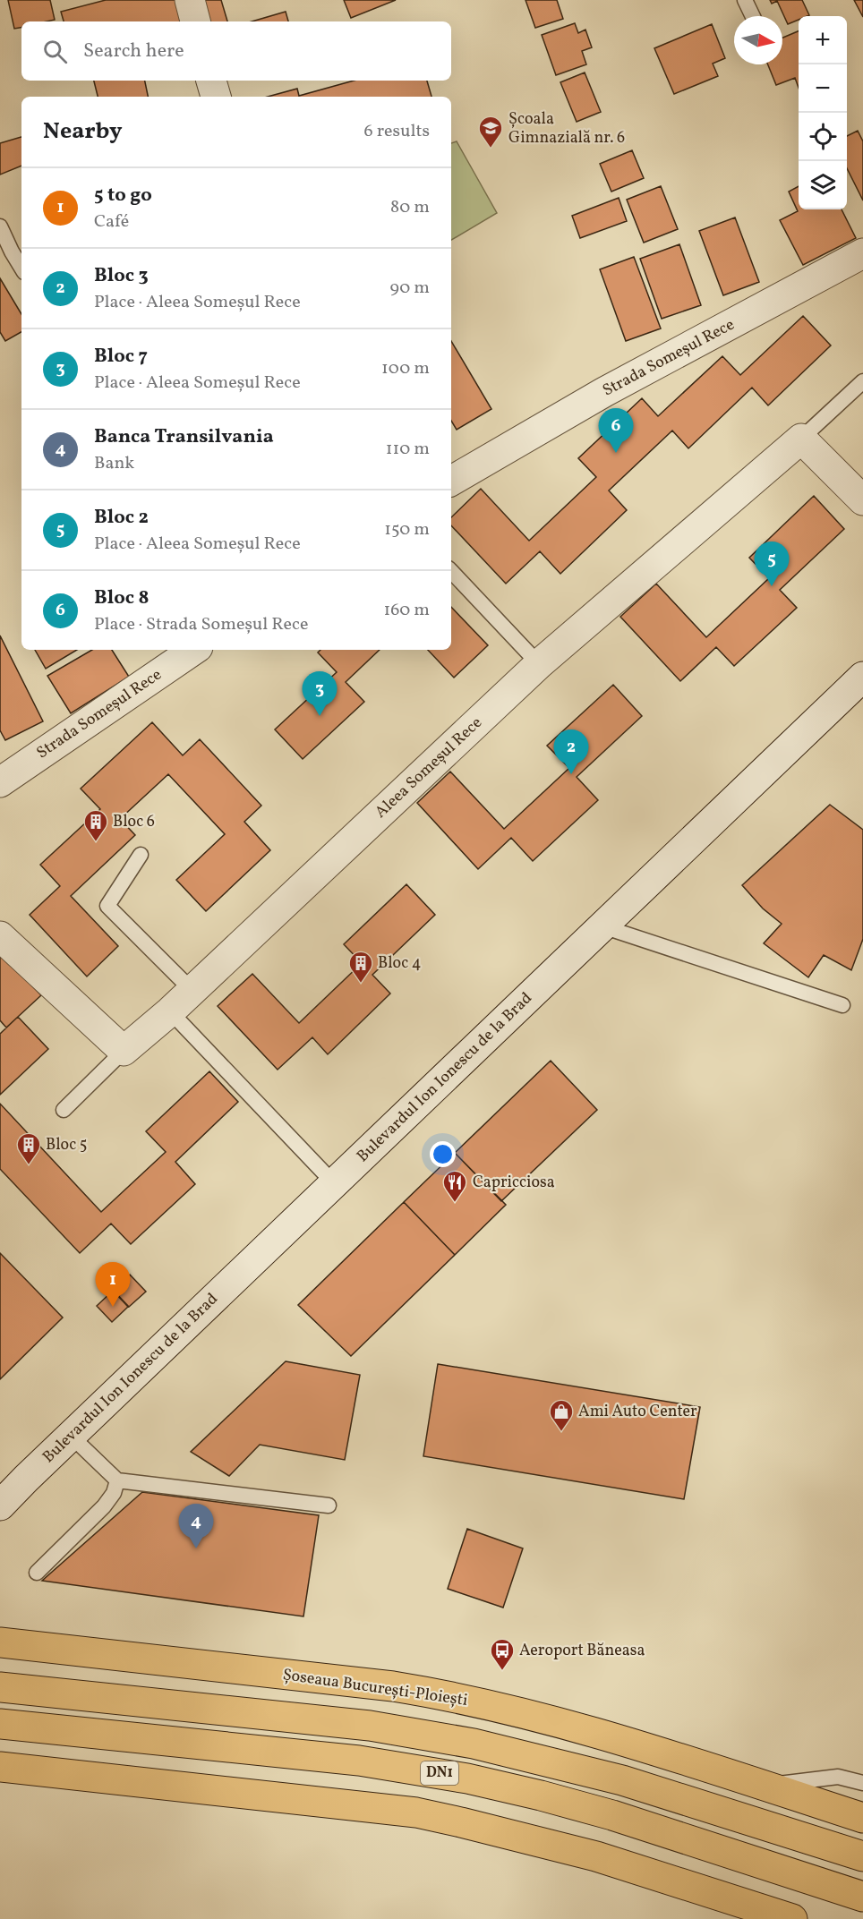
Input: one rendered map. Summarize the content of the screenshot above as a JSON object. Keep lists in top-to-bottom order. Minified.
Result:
{"streets":{"main road":["Șoseaua București-Ploiești","DN1"],"street":["Strada Someșul Rece","Aleea Someșul Rece","Bulevardul Ion Ionescu de la Brad"]},"places":{"school or university":["Școala Gimnazială nr. 6"],"building":["Bloc 6","Bloc 4","Bloc 5"],"restaurant":["Capricciosa"],"shop":["Ami Auto Center"],"bus stop":["Aeroport Băneasa"]},"north":"right","page":{"map_buttons":["+","−"],"search":"Search here","heading":["Nearby","6 results"],"list":[{"mark":"1","name":"5 to go","note":"Café","value":"80 m"},{"mark":"2","name":"Bloc 3","note":"Place · Aleea Someșul Rece","value":"90 m"},{"mark":"3","name":"Bloc 7","note":"Place · Aleea Someșul Rece","value":"100 m"},{"mark":"4","name":"Banca Transilvania","note":"Bank","value":"110 m"},{"mark":"5","name":"Bloc 2","note":"Place · Aleea Someșul Rece","value":"150 m"},{"mark":"6","name":"Bloc 8","note":"Place · Strada Someșul Rece","value":"160 m"}],"pins":["6","5","3","2","1","4"]}}
